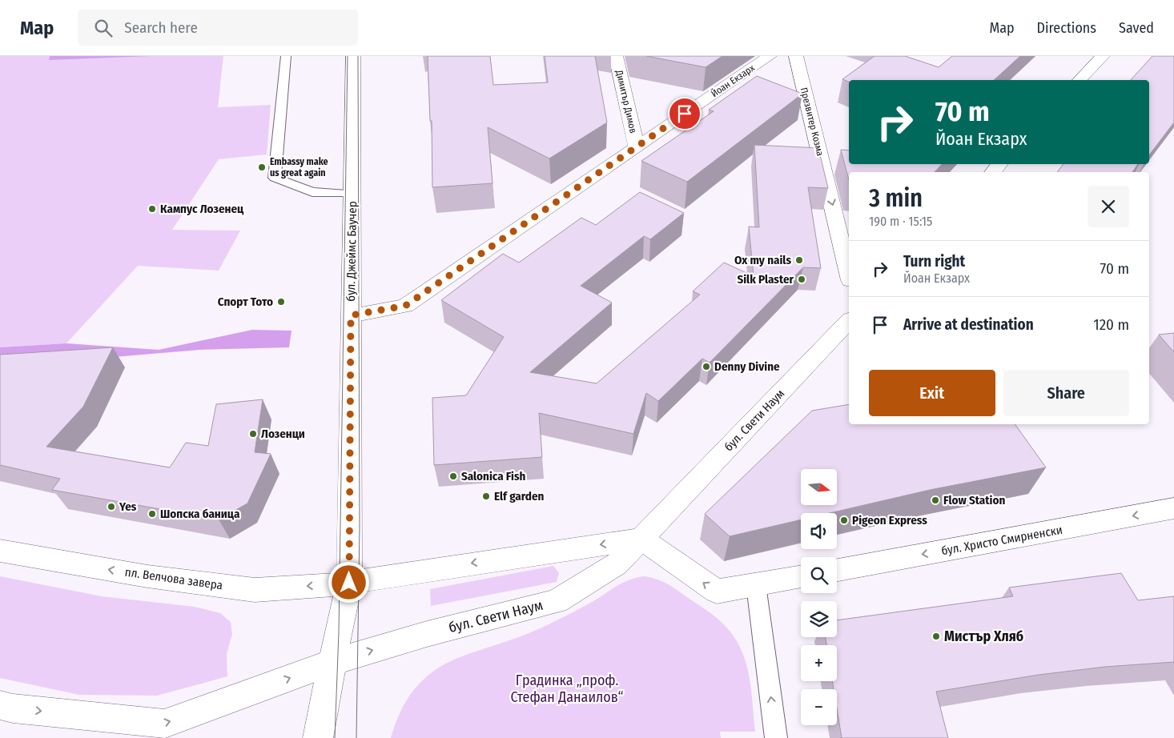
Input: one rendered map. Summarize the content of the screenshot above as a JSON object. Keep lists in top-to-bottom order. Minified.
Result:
{"streets":{"street":["Йоан Екзарх","Димитър Димов","Презвитер Козма","бул. Джеймс Баучер","бул. Свети Наум","бул. Христо Смирненски","пл. Велчова завера"]},"crossings":[["Йоан Екзарх","Димитър Димов"],["Йоан Екзарх","бул. Джеймс Баучер"],["бул. Джеймс Баучер","бул. Свети Наум"],["бул. Джеймс Баучер","пл. Велчова завера"]],"one_way":["Презвитер Козма","бул. Христо Смирненски"],"parks":["Градинка „проф. Стефан Данаилов“"],"places":["Embassy make us great again","Кампус Лозенец","Ox my nails","Silk Plaster","Спорт Тото","Denny Divine","Лозенци","Salonica Fish","Elf garden","Flow Station","Yes","Шопска баница","Pigeon Express","Мистър Хляб"],"north":"right","page":{"header":"Map","search":"Search here","nav":["Map","Directions","Saved"],"turn":["70 m","Йоан Екзарх"],"heading":["3 min","190 m · 15:15"],"list":[{"name":"Turn right","note":"Йоан Екзарх","value":"70 m"},{"name":"Arrive at destination","value":"120 m"}],"buttons":["Exit","Share"],"map_buttons":["+","−"]}}
